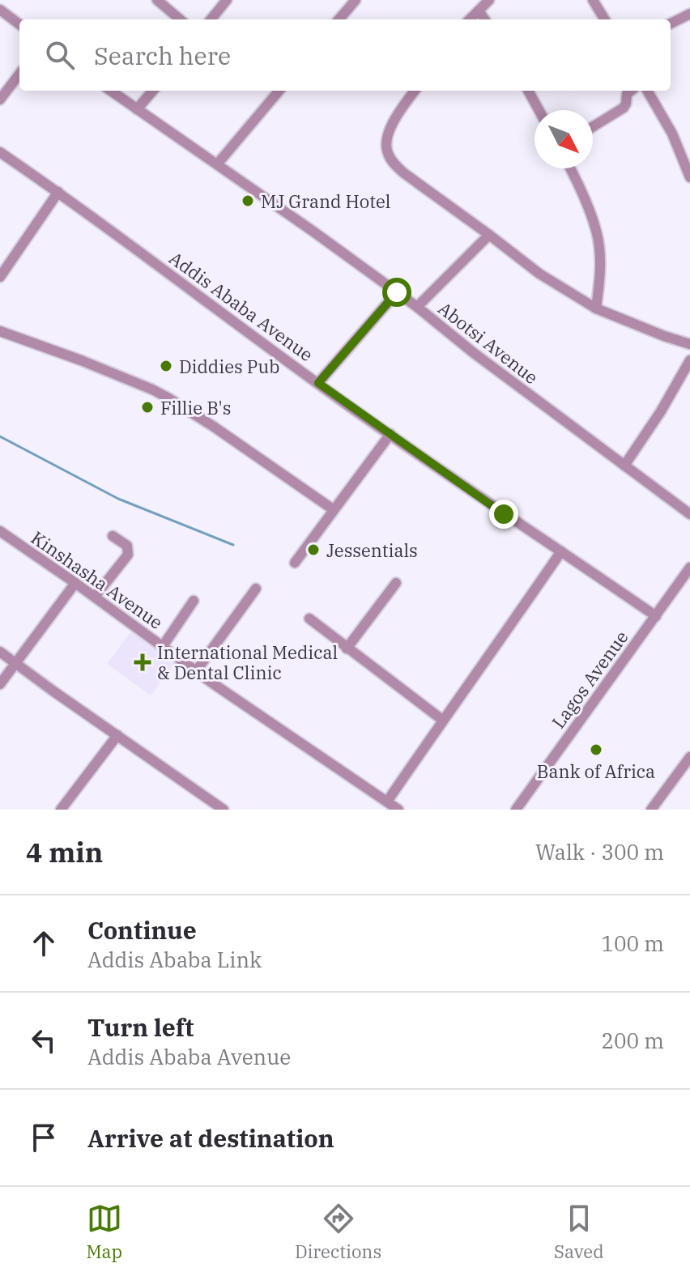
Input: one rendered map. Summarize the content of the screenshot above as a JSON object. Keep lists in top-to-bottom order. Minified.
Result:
{"streets":{"street":["Addis Ababa Avenue","Abotsi Avenue","Kinshasha Avenue","Lagos Avenue"]},"crossings":[["Addis Ababa Avenue","Lagos Avenue"]],"places":{"other":["MJ Grand Hotel","Diddies Pub","Fillie B's","Jessentials","Bank of Africa"],"health":["International Medical & Dental Clinic"]},"north":"bottom right","page":{"search":"Search here","heading":["4 min","Walk · 300 m"],"list":[["Continue","Addis Ababa Link","100 m"],["Turn left","Addis Ababa Avenue","200 m"],"Arrive at destination"],"nav":["Map","Directions","Saved"]}}
